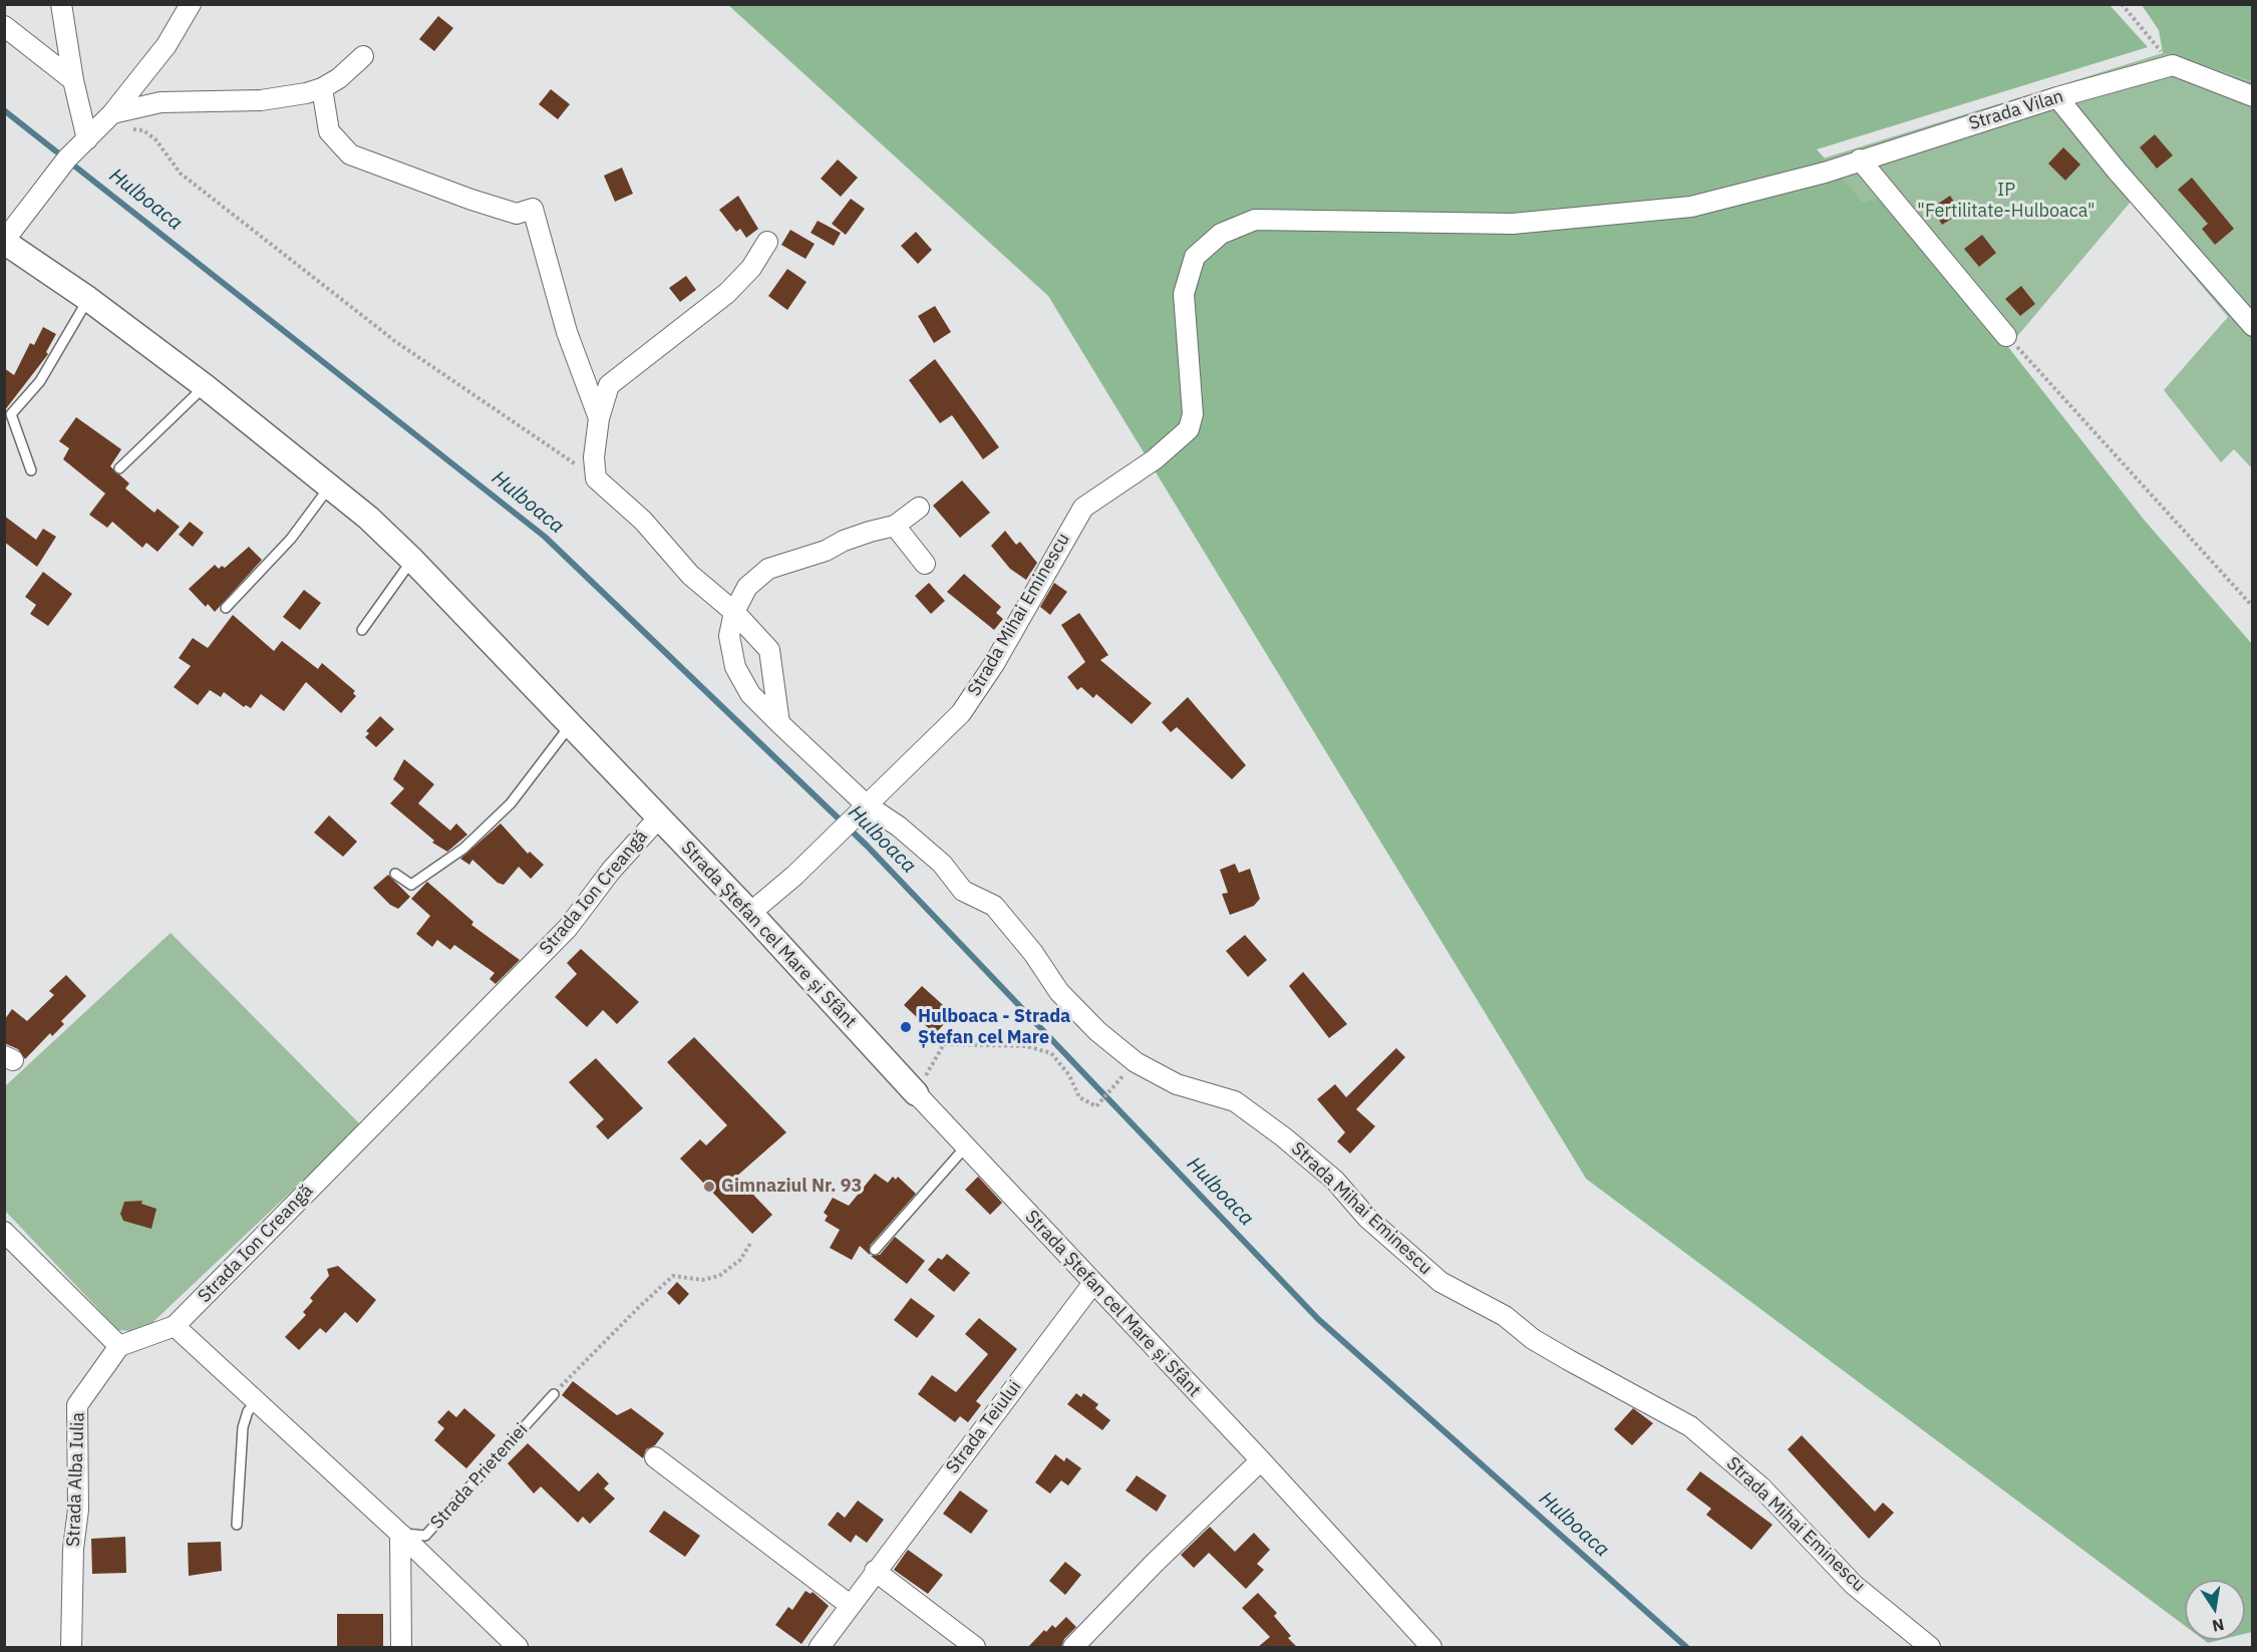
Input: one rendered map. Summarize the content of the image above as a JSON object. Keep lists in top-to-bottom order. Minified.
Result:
{"streets":{"street":["Strada Vilan","Strada Mihai Eminescu","Strada Ion Creangă","Strada Ștefan cel Mare și Sfânt","Strada Teiului","Strada Alba Iulia"],"lane":["Strada Prieteniei"]},"crossings":[["Strada Vilan","Strada Mihai Eminescu"],["Strada Mihai Eminescu","Strada Ștefan cel Mare și Sfânt"],["Strada Ion Creangă","Strada Ștefan cel Mare și Sfânt"],["Strada Ștefan cel Mare și Sfânt","Strada Teiului"]],"water":["Hulboaca"],"parks":["IP \"Fertilitate-Hulboaca\""],"places":["Hulboaca - Strada Ștefan cel Mare","Gimnaziul Nr. 93"],"north":"bottom"}
